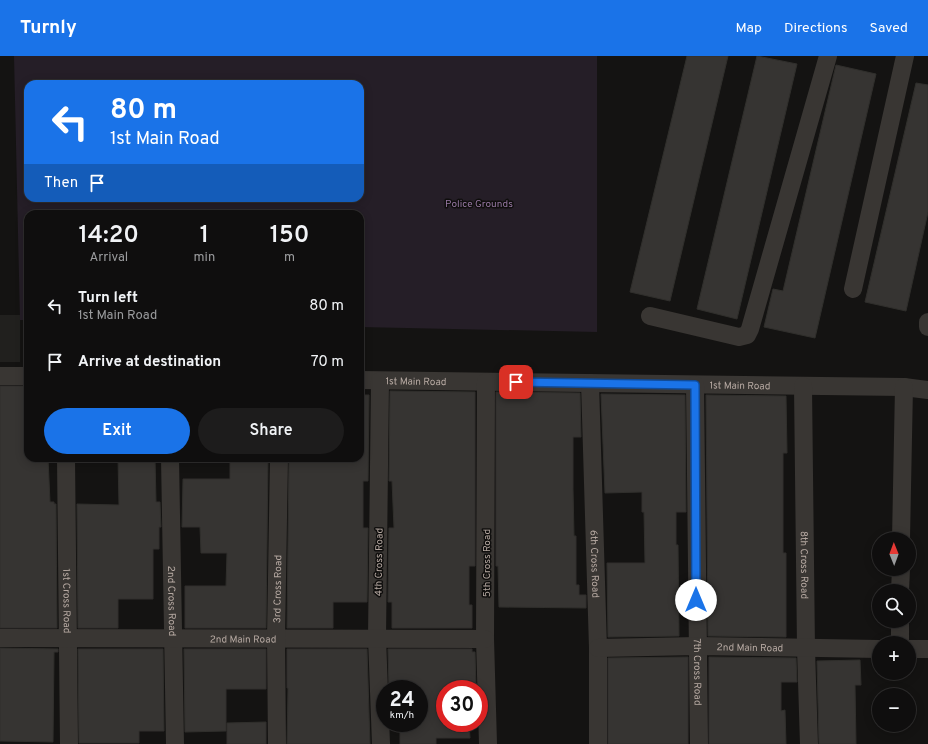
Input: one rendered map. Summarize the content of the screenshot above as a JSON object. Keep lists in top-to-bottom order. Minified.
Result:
{"streets":{"street":["1st Main Road","4th Cross Road","5th Cross Road","6th Cross Road","8th Cross Road","3rd Cross Road","1st Cross Road","2nd Cross Road","2nd Main Road","7th Cross Road"]},"crossings":[["1st Main Road","4th Cross Road"],["1st Main Road","5th Cross Road"],["1st Main Road","6th Cross Road"],["1st Main Road","8th Cross Road"],["1st Main Road","7th Cross Road"],["4th Cross Road","2nd Main Road"],["5th Cross Road","2nd Main Road"],["6th Cross Road","2nd Main Road"],["8th Cross Road","2nd Main Road"],["3rd Cross Road","2nd Main Road"],["1st Cross Road","2nd Main Road"],["2nd Cross Road","2nd Main Road"],["2nd Main Road","7th Cross Road"]],"parks":["Police Grounds"],"north":"top","page":{"header":"Turnly","nav":["Map","Directions","Saved"],"turn":["80 m","1st Main Road"],"then":"Then","eta":["14:20","Arrival","1","min","150","m"],"list":[{"name":"Turn left","note":"1st Main Road","value":"80 m"},{"name":"Arrive at destination","value":"70 m"}],"buttons":["Exit","Share"],"map_buttons":["+","−"],"speed":"24 km/h","limit":"30"}}
